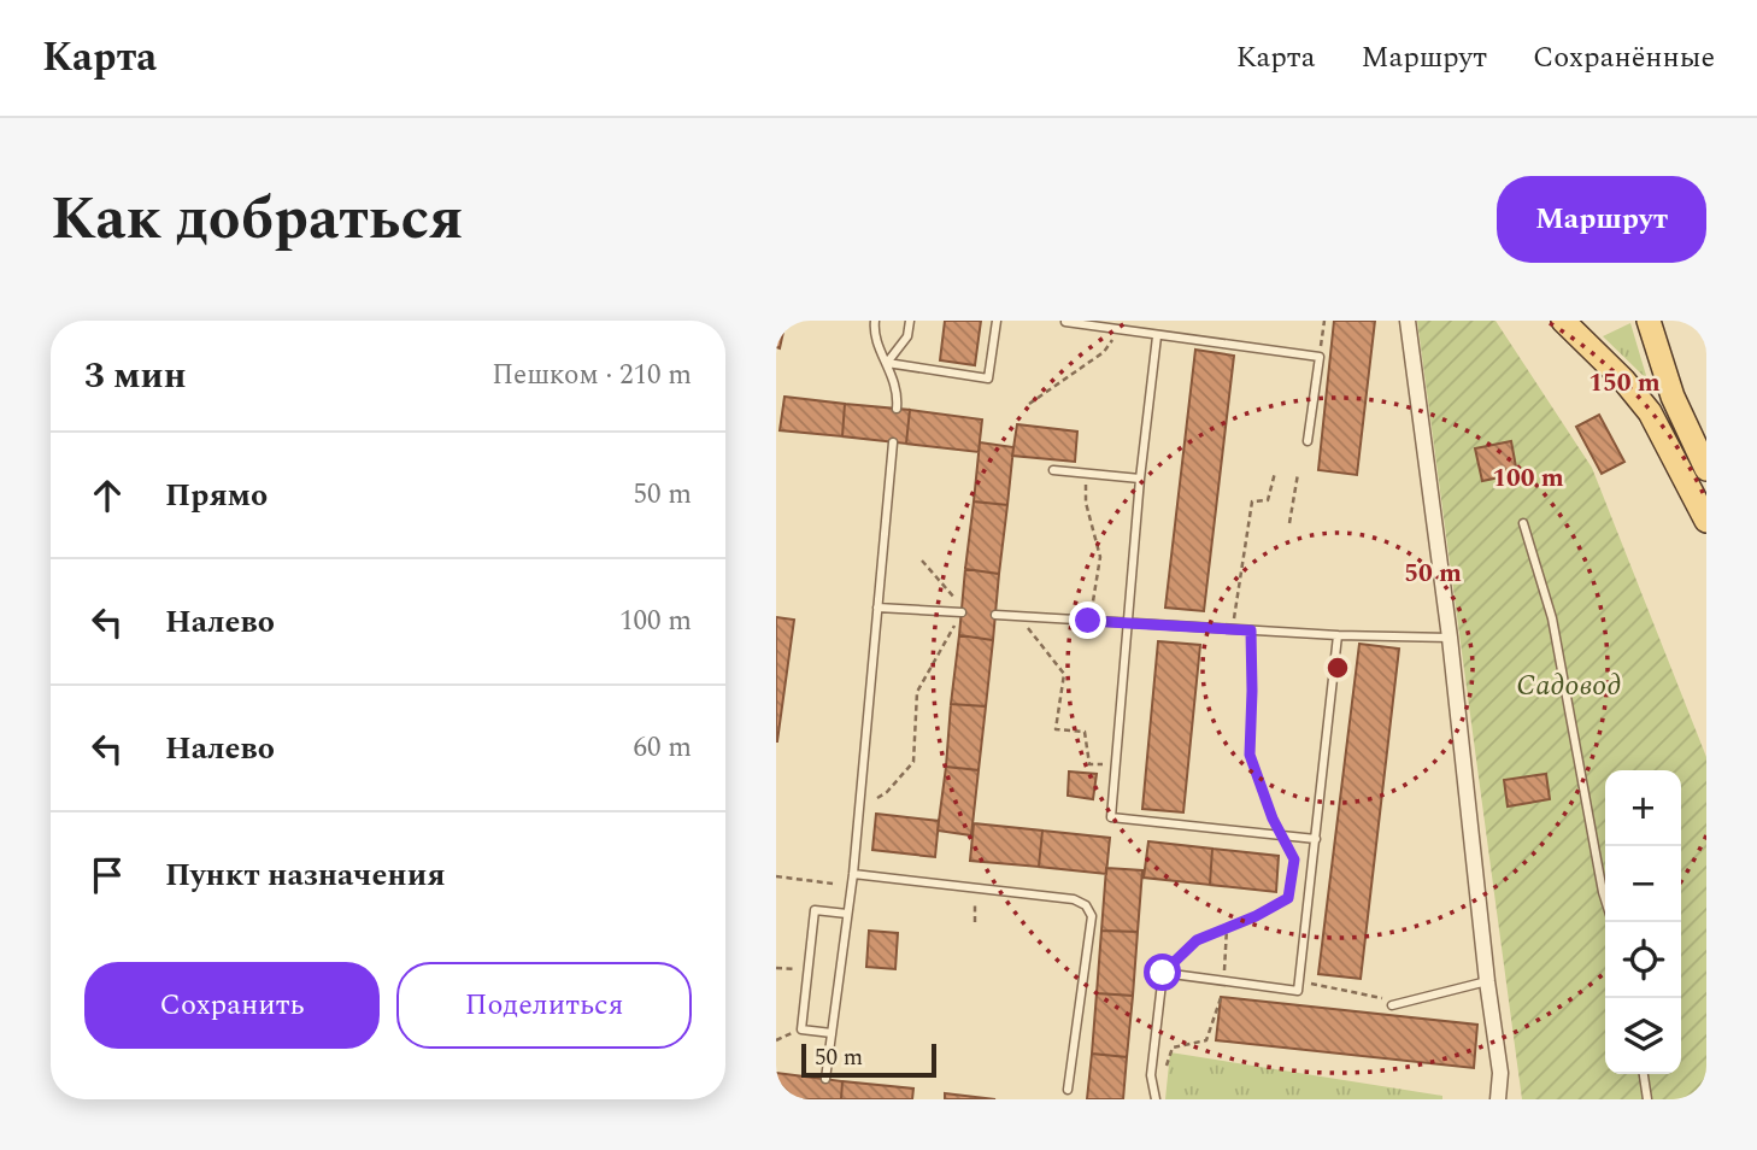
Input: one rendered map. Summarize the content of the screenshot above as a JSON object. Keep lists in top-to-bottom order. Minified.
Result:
{"parks":["Садовод"],"scale_bar":"50 m","page":{"header":"Карта","nav":["Карта","Маршрут","Сохранённые"],"title":"Как добраться","buttons":["Маршрут",["Сохранить","Поделиться"]],"heading":["3 мин","Пешком · 210 m"],"list":[["Прямо","50 m"],["Налево","100 m"],["Налево","60 m"],"Пункт назначения"],"map_buttons":["+","−"],"scale":"50 m"},"rings":["150 m","100 m","50 m"]}
